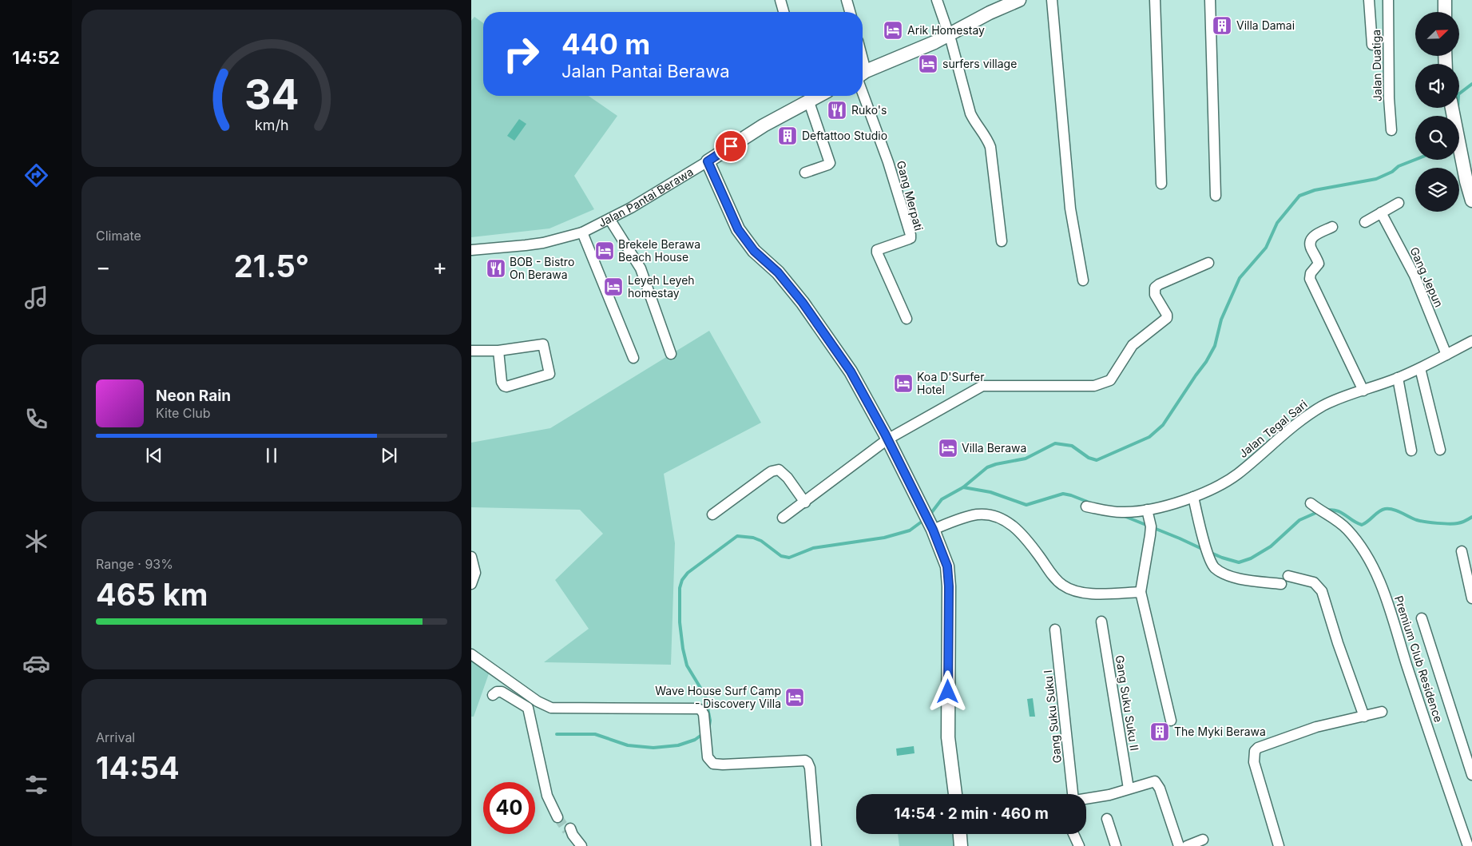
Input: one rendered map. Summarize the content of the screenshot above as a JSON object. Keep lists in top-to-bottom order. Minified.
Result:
{"streets":{"street":["Jalan Duatiga","Gang Merpati","Jalan Pantai Berawa","Gang Jepun","Jalan Tegal Sari","Premium Club Residence","Gang Suku Suku II","Gang Suku Suku I"]},"crossings":[["Gang Jepun","Jalan Tegal Sari"]],"places":{"building":["Villa Damai","Deftattoo Studio","The Myki Berawa"],"hotel":["Arik Homestay","surfers village","Brekele Berawa Beach House","Leyeh Leyeh homestay","Koa D'Surfer Hotel","Villa Berawa","Wave House Surf Camp - Discovery Villa"],"restaurant":["Ruko's","BOB - Bistro On Berawa"]},"north":"top right","page":{"tabs":"14:52","turn":["440 m","Jalan Pantai Berawa"],"tile":["Climate",["Range · 93%","465 km"],["Arrival","14:54"]],"heat":["−","21.5°","+"],"song":["Neon Rain","Kite Club"],"limit":"40","trip":"14:54 · 2 min · 460 m","gauge":["34","km/h"]}}
